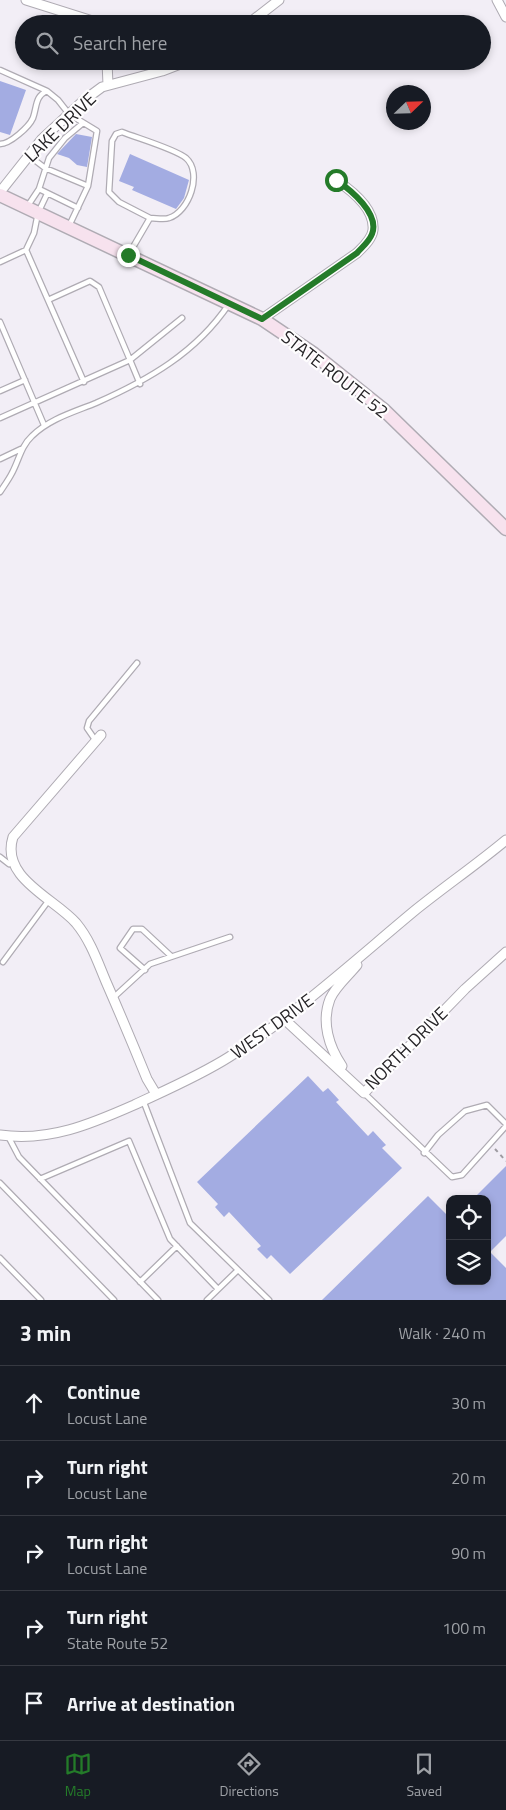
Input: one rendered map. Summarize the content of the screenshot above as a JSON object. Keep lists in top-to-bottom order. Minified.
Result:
{"streets":{"main road":["STATE ROUTE 52"],"street":["LAKE DRIVE","WEST DRIVE","NORTH DRIVE"]},"crossings":[["LAKE DRIVE","STATE ROUTE 52"],["WEST DRIVE","NORTH DRIVE"]],"north":"top right","page":{"search":"Search here","heading":["3 min","Walk · 240 m"],"list":[["Continue","Locust Lane","30 m"],["Turn right","Locust Lane","20 m"],["Turn right","Locust Lane","90 m"],["Turn right","State Route 52","100 m"],"Arrive at destination"],"nav":["Map","Directions","Saved"]}}
